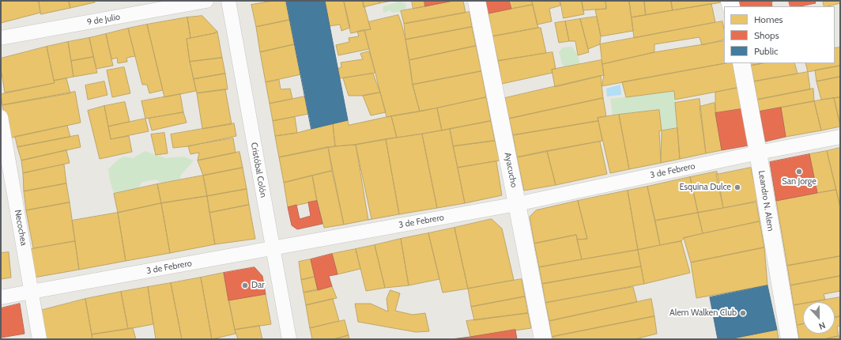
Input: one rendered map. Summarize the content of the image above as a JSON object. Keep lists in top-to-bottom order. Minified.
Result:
{"streets":{"main road":["Ayacucho","Leandro N. Alem"],"street":["9 de Julio","Cristóbal Colón","3 de Febrero","Necochea"]},"crossings":[["Cristóbal Colón","3 de Febrero"],["Ayacucho","3 de Febrero"],["3 de Febrero","Leandro N. Alem"],["3 de Febrero","Necochea"]],"places":["San Jorge","Esquina Dulce","Dar","Alem Walken Club"],"legend":["Homes","Shops","Public"],"north":"bottom"}
